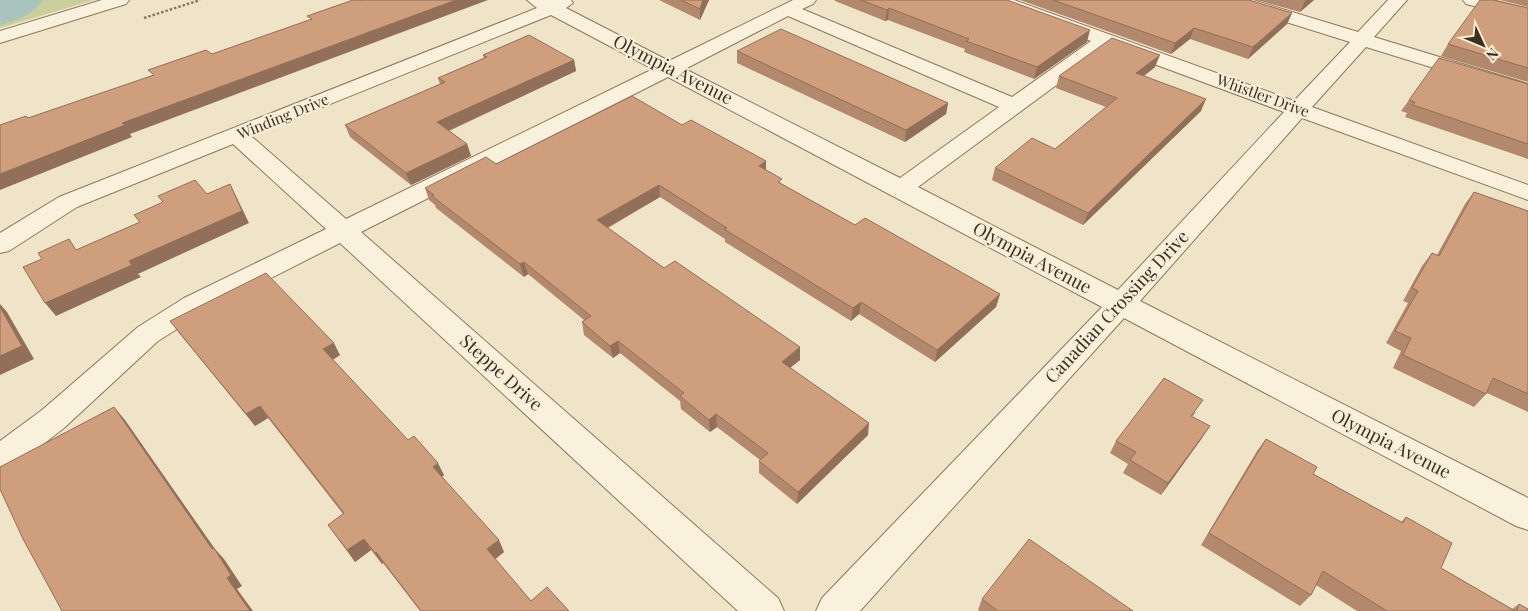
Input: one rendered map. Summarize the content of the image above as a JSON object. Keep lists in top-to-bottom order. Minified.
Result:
{"streets":{"street":["Olympia Avenue","Whistler Drive","Winding Drive","Canadian Crossing Drive","Steppe Drive"]},"crossings":[["Olympia Avenue","Winding Drive"],["Olympia Avenue","Canadian Crossing Drive"],["Whistler Drive","Canadian Crossing Drive"],["Winding Drive","Steppe Drive"]],"north":"bottom right"}
